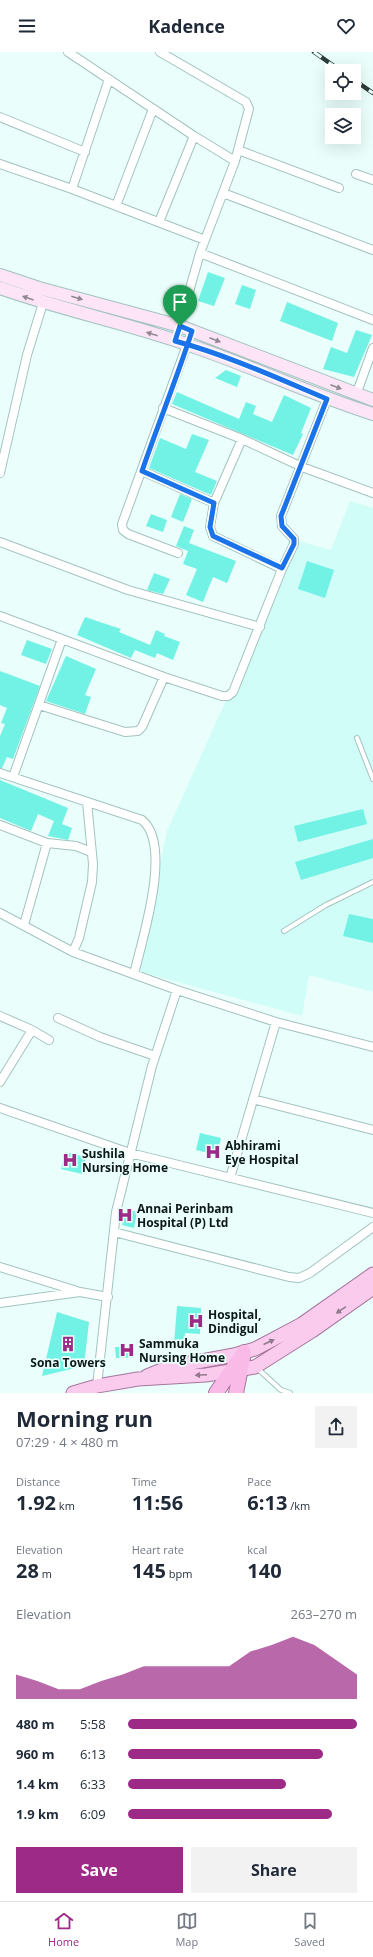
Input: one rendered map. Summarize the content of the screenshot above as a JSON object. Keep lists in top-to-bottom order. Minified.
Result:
{"places":{"hospital":["Abhirami Eye Hospital","Sushila Nursing Home","Annai Perinbam Hospital (P) Ltd","Hospital, Dindigul","Sammuka Nursing Home"],"building":["Sona Towers"]},"page":{"header":"Kadence","heading":["Morning run","07:29 · 4 × 480 m"],"stats":[["Distance","1.92 km"],["Time","11:56"],["Pace","6:13 /km"],["Elevation","28 m"],["Heart rate","145 bpm"],["kcal","140"]],"chart":["Elevation","263–270 m"],"list":[{"name":"480 m","note":"5:58"},{"name":"960 m","note":"6:13"},{"name":"1.4 km","note":"6:33"},{"name":"1.9 km","note":"6:09"}],"buttons":["Save","Share"],"tabs":["Home","Map","Saved"]}}
